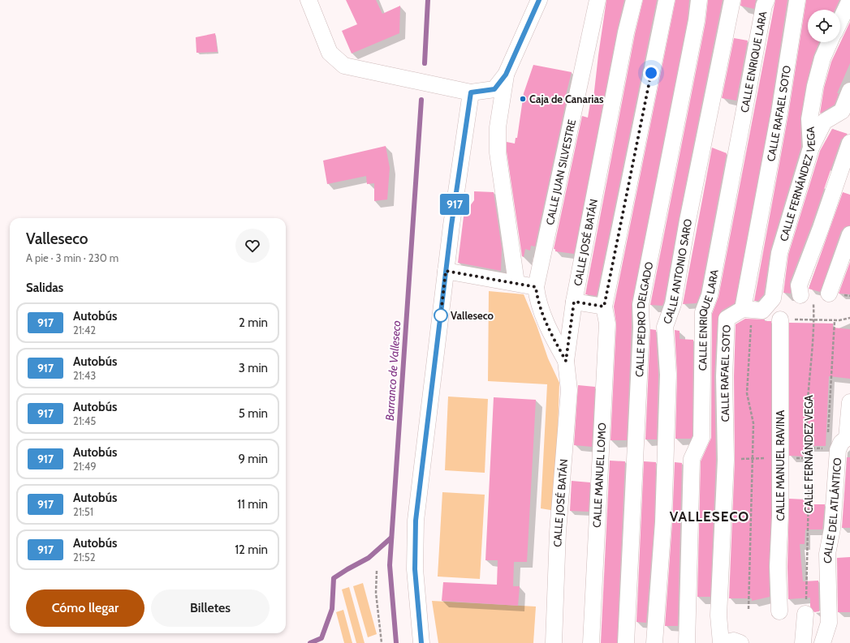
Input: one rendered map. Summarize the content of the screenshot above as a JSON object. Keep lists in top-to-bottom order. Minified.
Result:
{"streets":{"street":["CALLE ENRIQUE LARA","CALLE RAFAEL SOTO","CALLE JUAN SILVESTRE","CALLE FERNÁNDEZ VEGA","CALLE JOSÉ BATÁN","CALLE ANTONIO SARO","CALLE PEDRO DELGADO","CALLE MANUEL RAVINA","CALLE MANUEL LOMO","CALLE DEL ATLÁNTICO"]},"crossings":[["CALLE RAFAEL SOTO","CALLE FERNÁNDEZ VEGA"]],"districts":["VALLESECO"],"water":["Barranco de Valleseco"],"places":["Caja de Canarias","Valleseco"],"lines":["bus line 917"],"page":{"on_map":"917","heading":[["Valleseco","A pie · 3 min · 230 m"],"Salidas"],"list":[{"mark":"917","name":"Autobús","note":"21:42","value":"2 min"},{"mark":"917","name":"Autobús","note":"21:43","value":"3 min"},{"mark":"917","name":"Autobús","note":"21:45","value":"5 min"},{"mark":"917","name":"Autobús","note":"21:49","value":"9 min"},{"mark":"917","name":"Autobús","note":"21:51","value":"11 min"},{"mark":"917","name":"Autobús","note":"21:52","value":"12 min"}],"buttons":["Cómo llegar","Billetes"]}}
